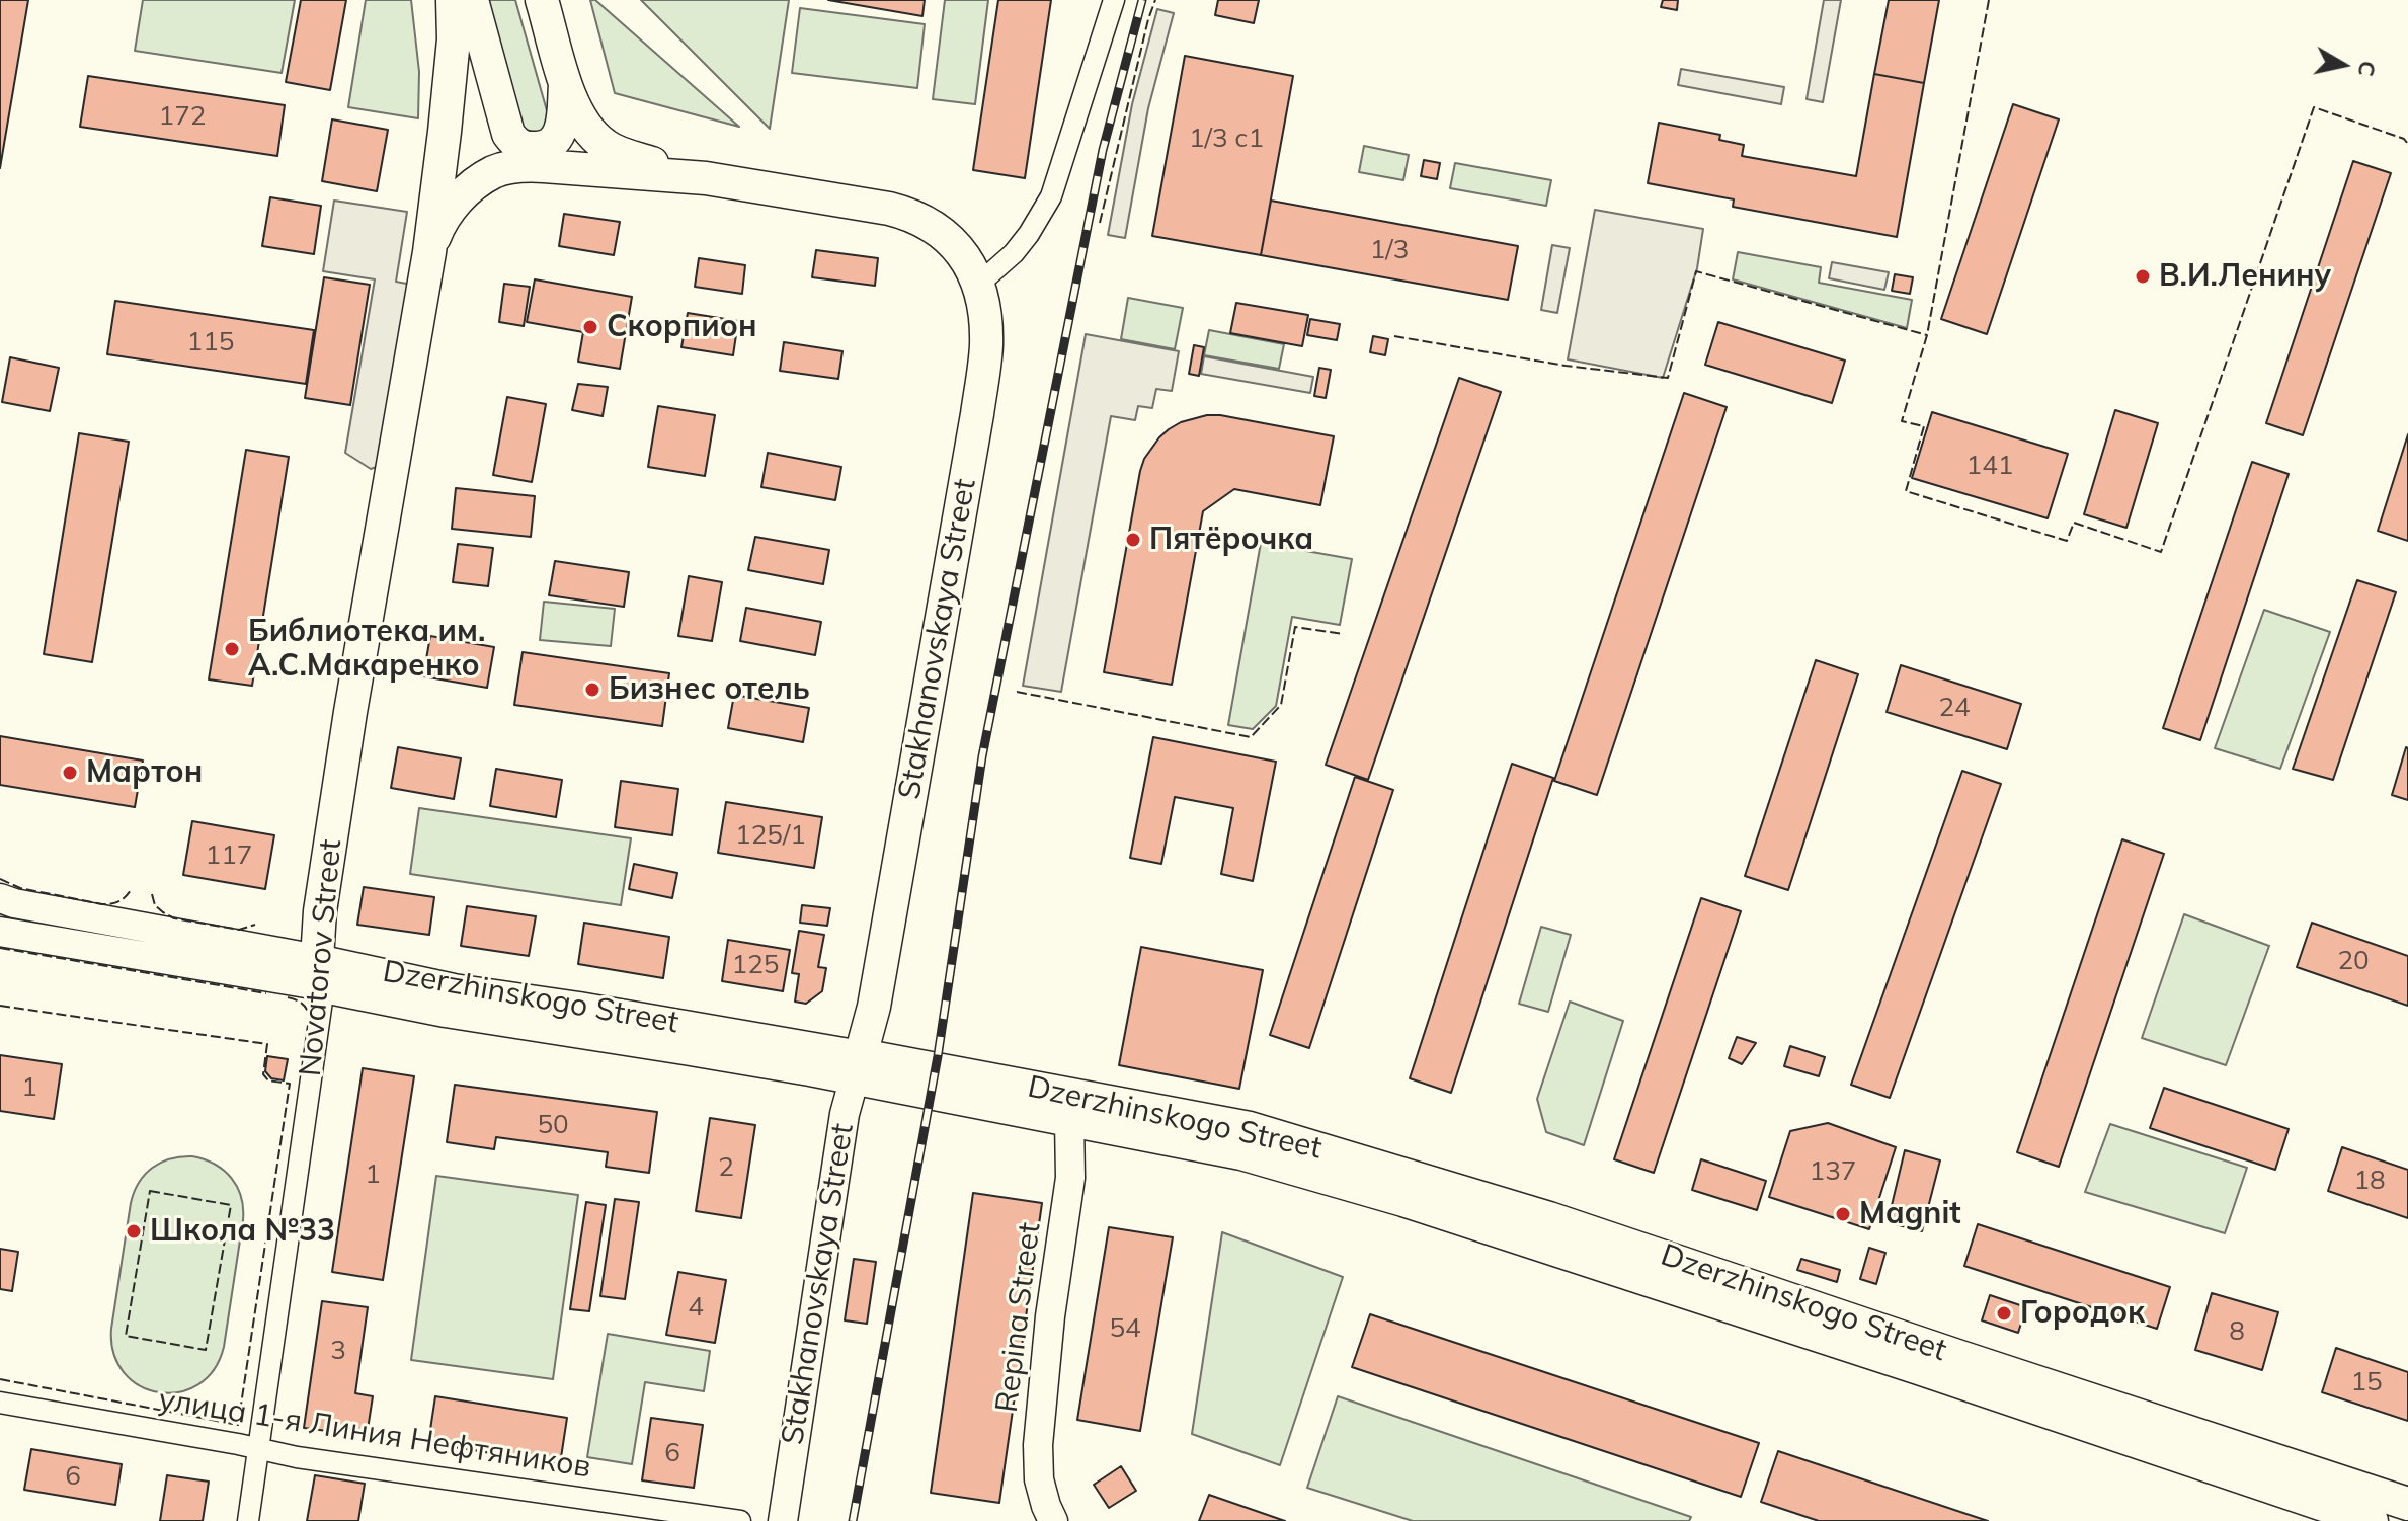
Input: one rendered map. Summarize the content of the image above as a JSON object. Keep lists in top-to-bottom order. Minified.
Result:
{"streets":{"main road":["Stakhanovskaya Street","Novatorov Street","Dzerzhinskogo Street"],"street":["Repina Street","улица 1-я Линия Нефтяников"]},"crossings":[["Stakhanovskaya Street","Novatorov Street"],["Stakhanovskaya Street","Dzerzhinskogo Street"],["Novatorov Street","Dzerzhinskogo Street"],["Novatorov Street","улица 1-я Линия Нефтяников"],["Dzerzhinskogo Street","Repina Street"]],"places":["В.И.Ленину","Скорпион","Пятёрочка","Библиотека им. А.С.Макаренко","Бизнес отель","Мартон","Magnit","Школа №33","Городок"],"house_numbers":["172","1/3 с1","1/3","115","141","24","125/1","117","20","125","1","50","2","137","1","18","4","54","8","3","15","6","6"],"north":"right"}
